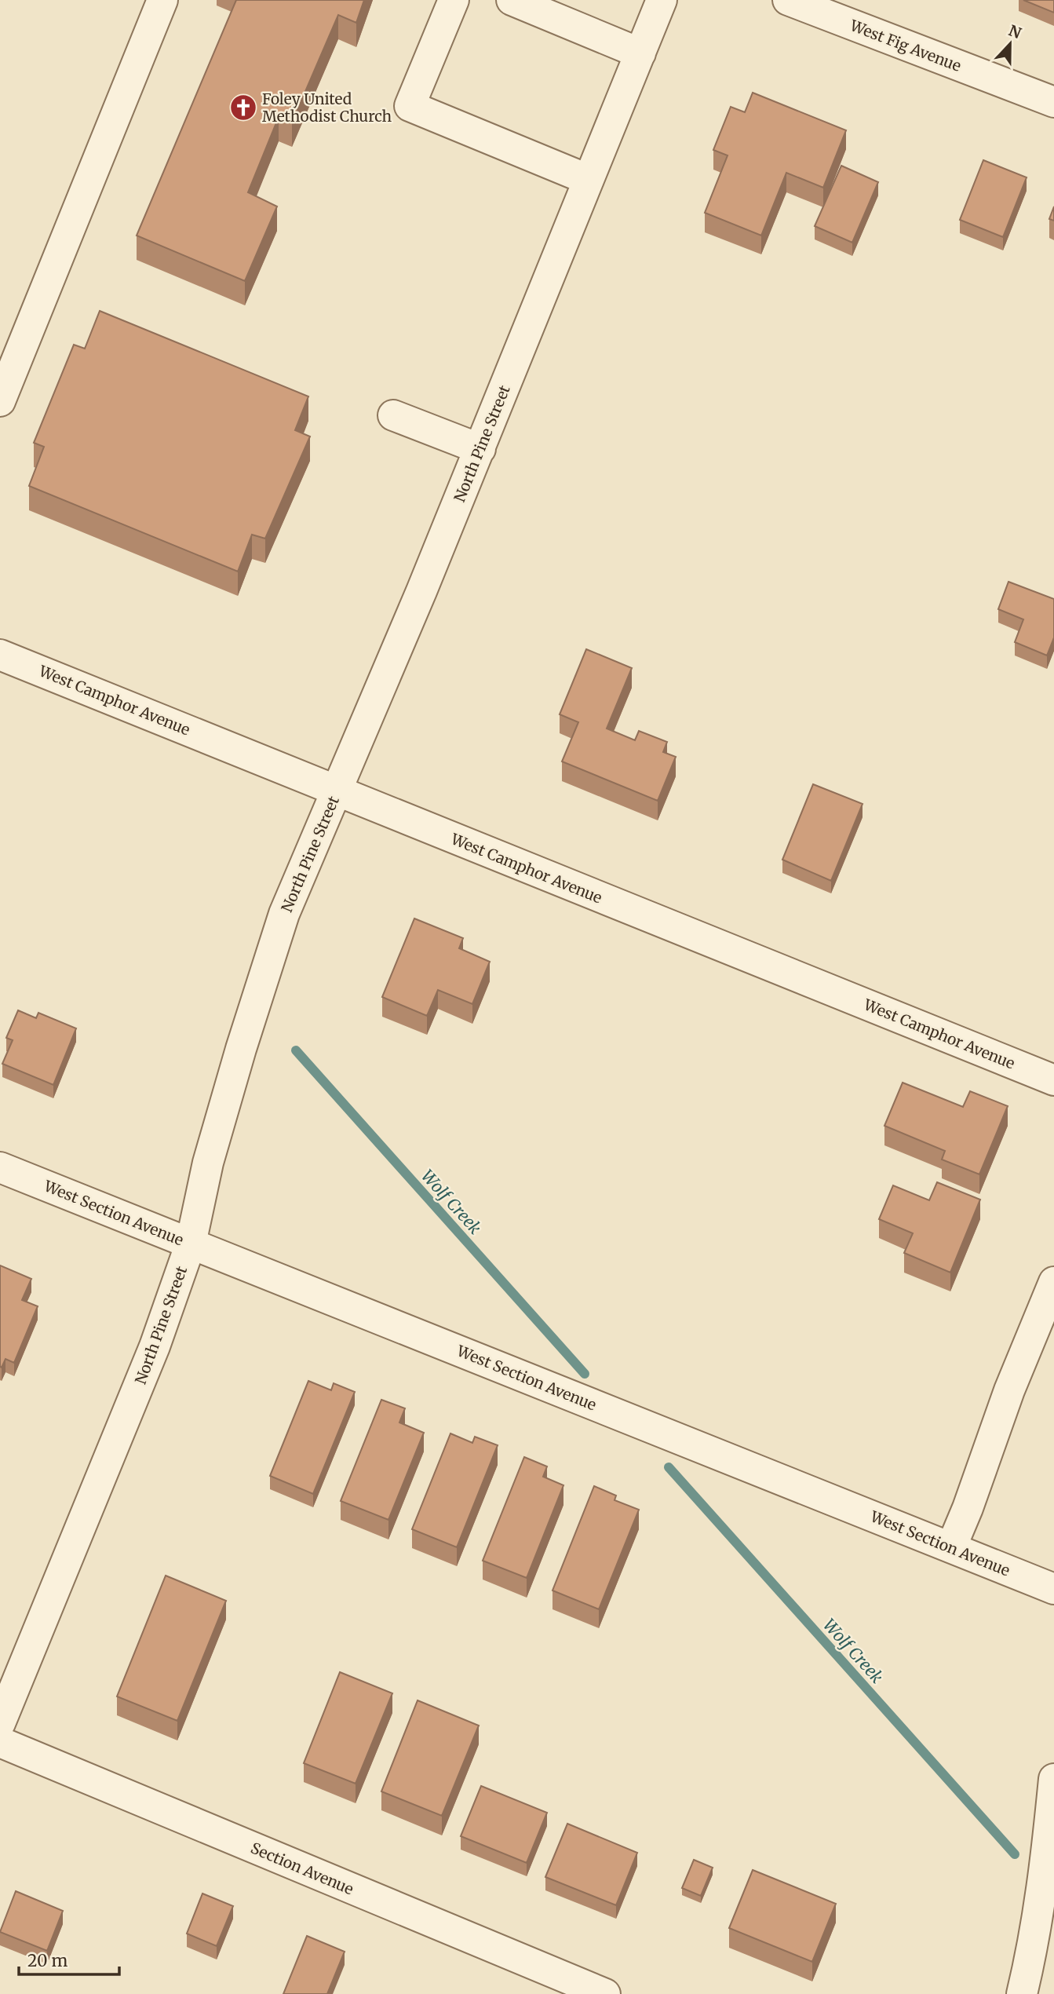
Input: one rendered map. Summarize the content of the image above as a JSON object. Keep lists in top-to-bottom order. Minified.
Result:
{"streets":{"street":["West Fig Avenue","North Pine Street","West Camphor Avenue","West Section Avenue","Section Avenue"]},"crossings":[["North Pine Street","West Camphor Avenue"],["North Pine Street","West Section Avenue"]],"water":["Wolf Creek"],"places":{"church":["Foley United Methodist Church"]},"scale_bar":"20 m","north":"top"}
